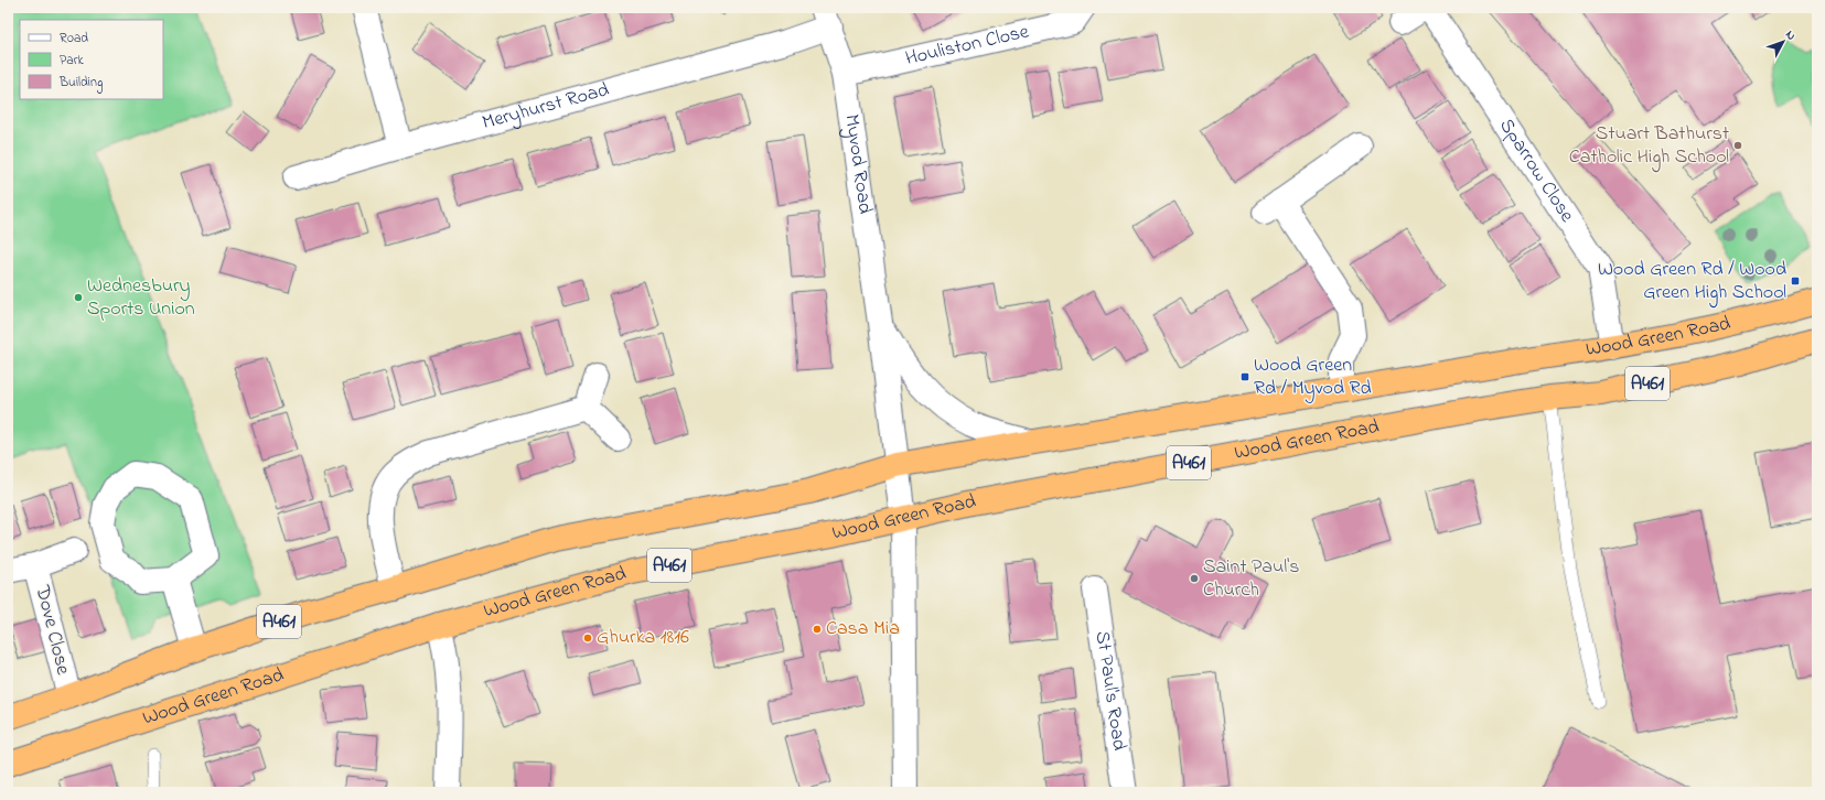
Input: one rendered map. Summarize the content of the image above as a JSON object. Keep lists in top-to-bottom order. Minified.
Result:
{"streets":{"highway":["Wood Green Road","A461"],"street":["Houliston Close","Meryhurst Road","Myvod Road","Sparrow Close","Dove Close","St Paul's Road"]},"crossings":[["Houliston Close","Myvod Road"],["Meryhurst Road","Myvod Road"],["Myvod Road","Wood Green Road"],["Sparrow Close","Wood Green Road"],["Wood Green Road","Dove Close"]],"places":{"other":["Stuart Bathurst Catholic High School","Wednesbury Sports Union","Saint Paul's Church","Casa Mia","Ghurka 1816"],"transit":["Wood Green Rd / Wood Green High School","Wood Green Rd / Myvod Rd"]},"legend":["Road","Park","Building"],"north":"top right"}
